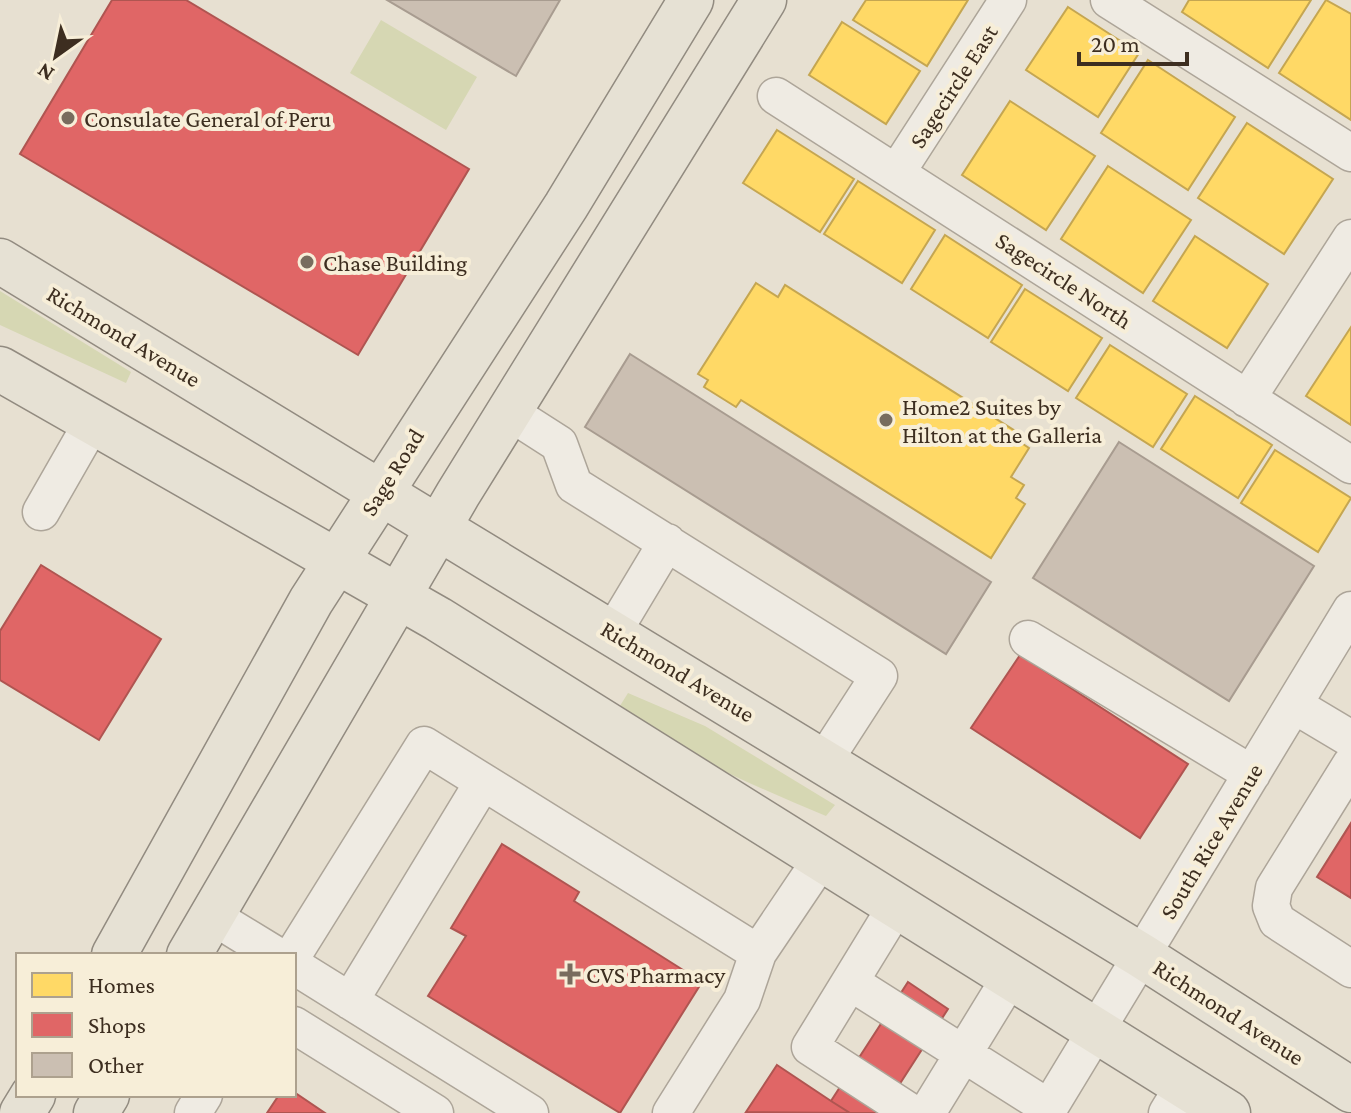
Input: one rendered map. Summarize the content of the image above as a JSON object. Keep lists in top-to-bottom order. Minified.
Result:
{"streets":{"main road":["Richmond Avenue","Sage Road"],"street":["Sagecircle East","Sagecircle North","South Rice Avenue"]},"crossings":[["Sagecircle East","Sagecircle North"],["Richmond Avenue","Sage Road"],["Richmond Avenue","South Rice Avenue"]],"places":{"other":["Consulate General of Peru","Chase Building","Home2 Suites by Hilton at the Galleria"],"health":["CVS Pharmacy"]},"legend":["Homes","Shops","Other"],"scale_bar":"20 m","north":"bottom left"}
